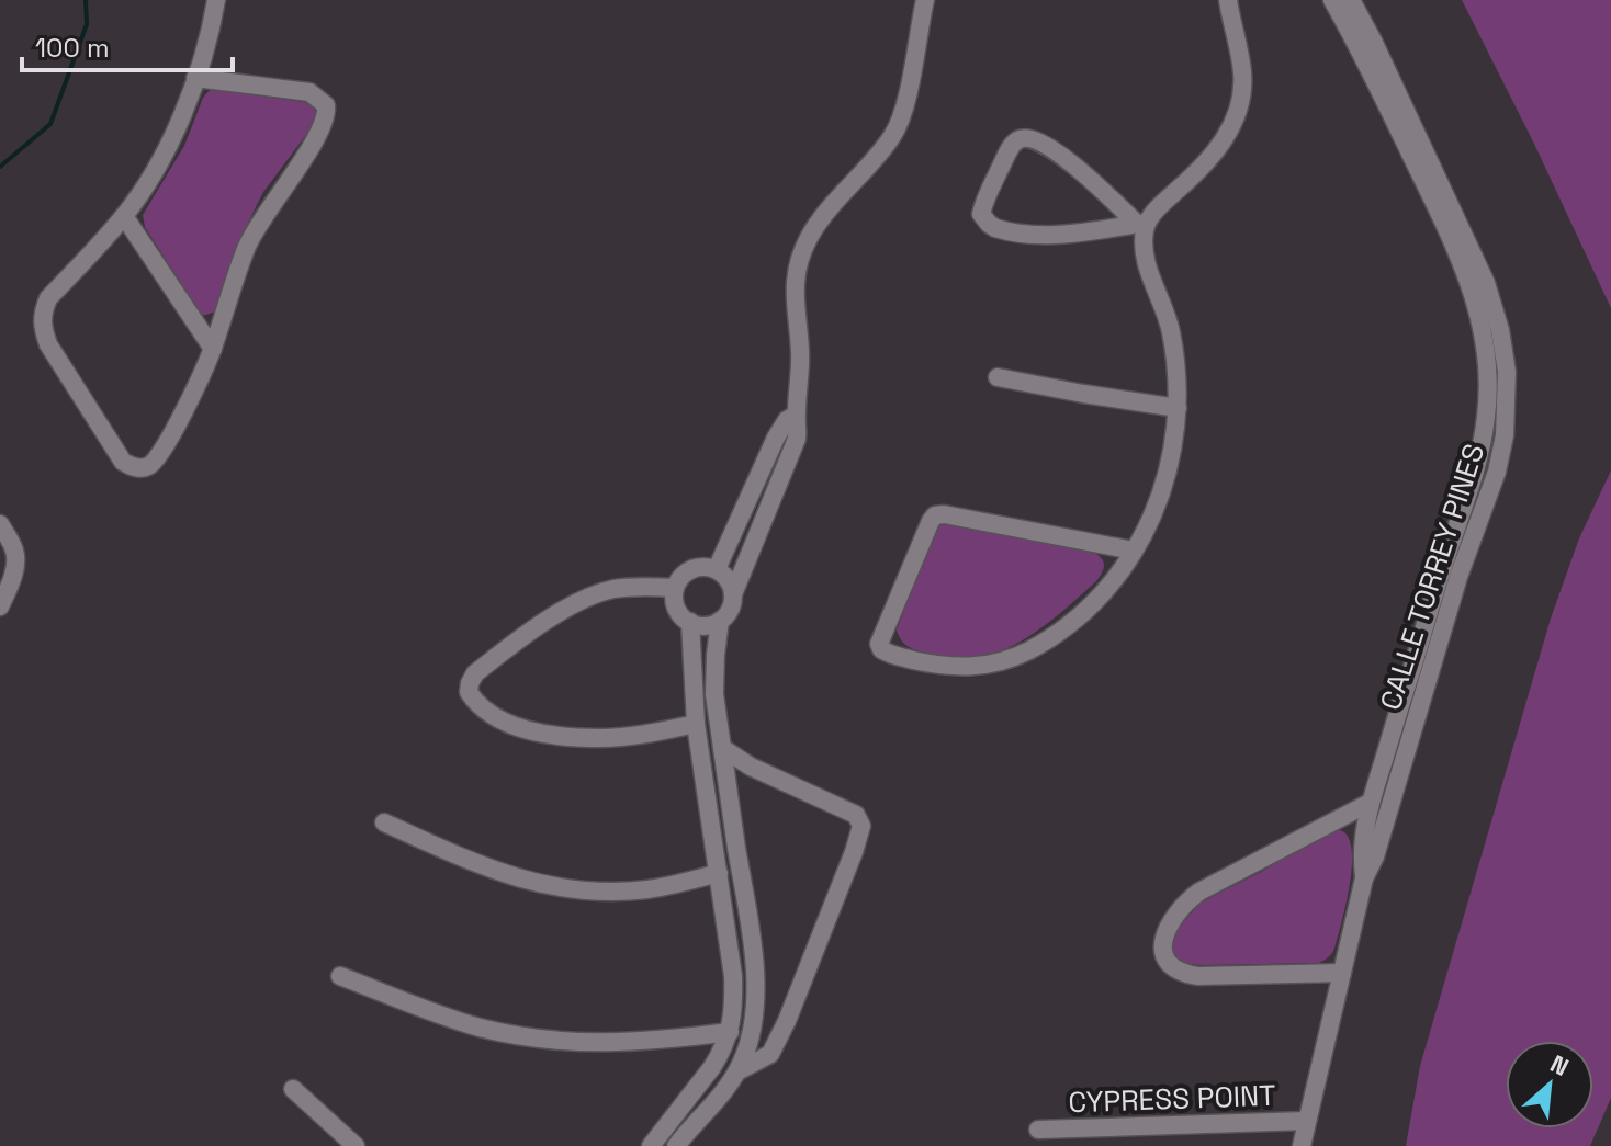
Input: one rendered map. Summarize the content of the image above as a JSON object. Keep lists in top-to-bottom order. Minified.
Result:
{"streets":{"street":["CALLE TORREY PINES","CYPRESS POINT"]},"crossings":[["CALLE TORREY PINES","CYPRESS POINT"]],"scale_bar":"100 m","north":"top right"}
